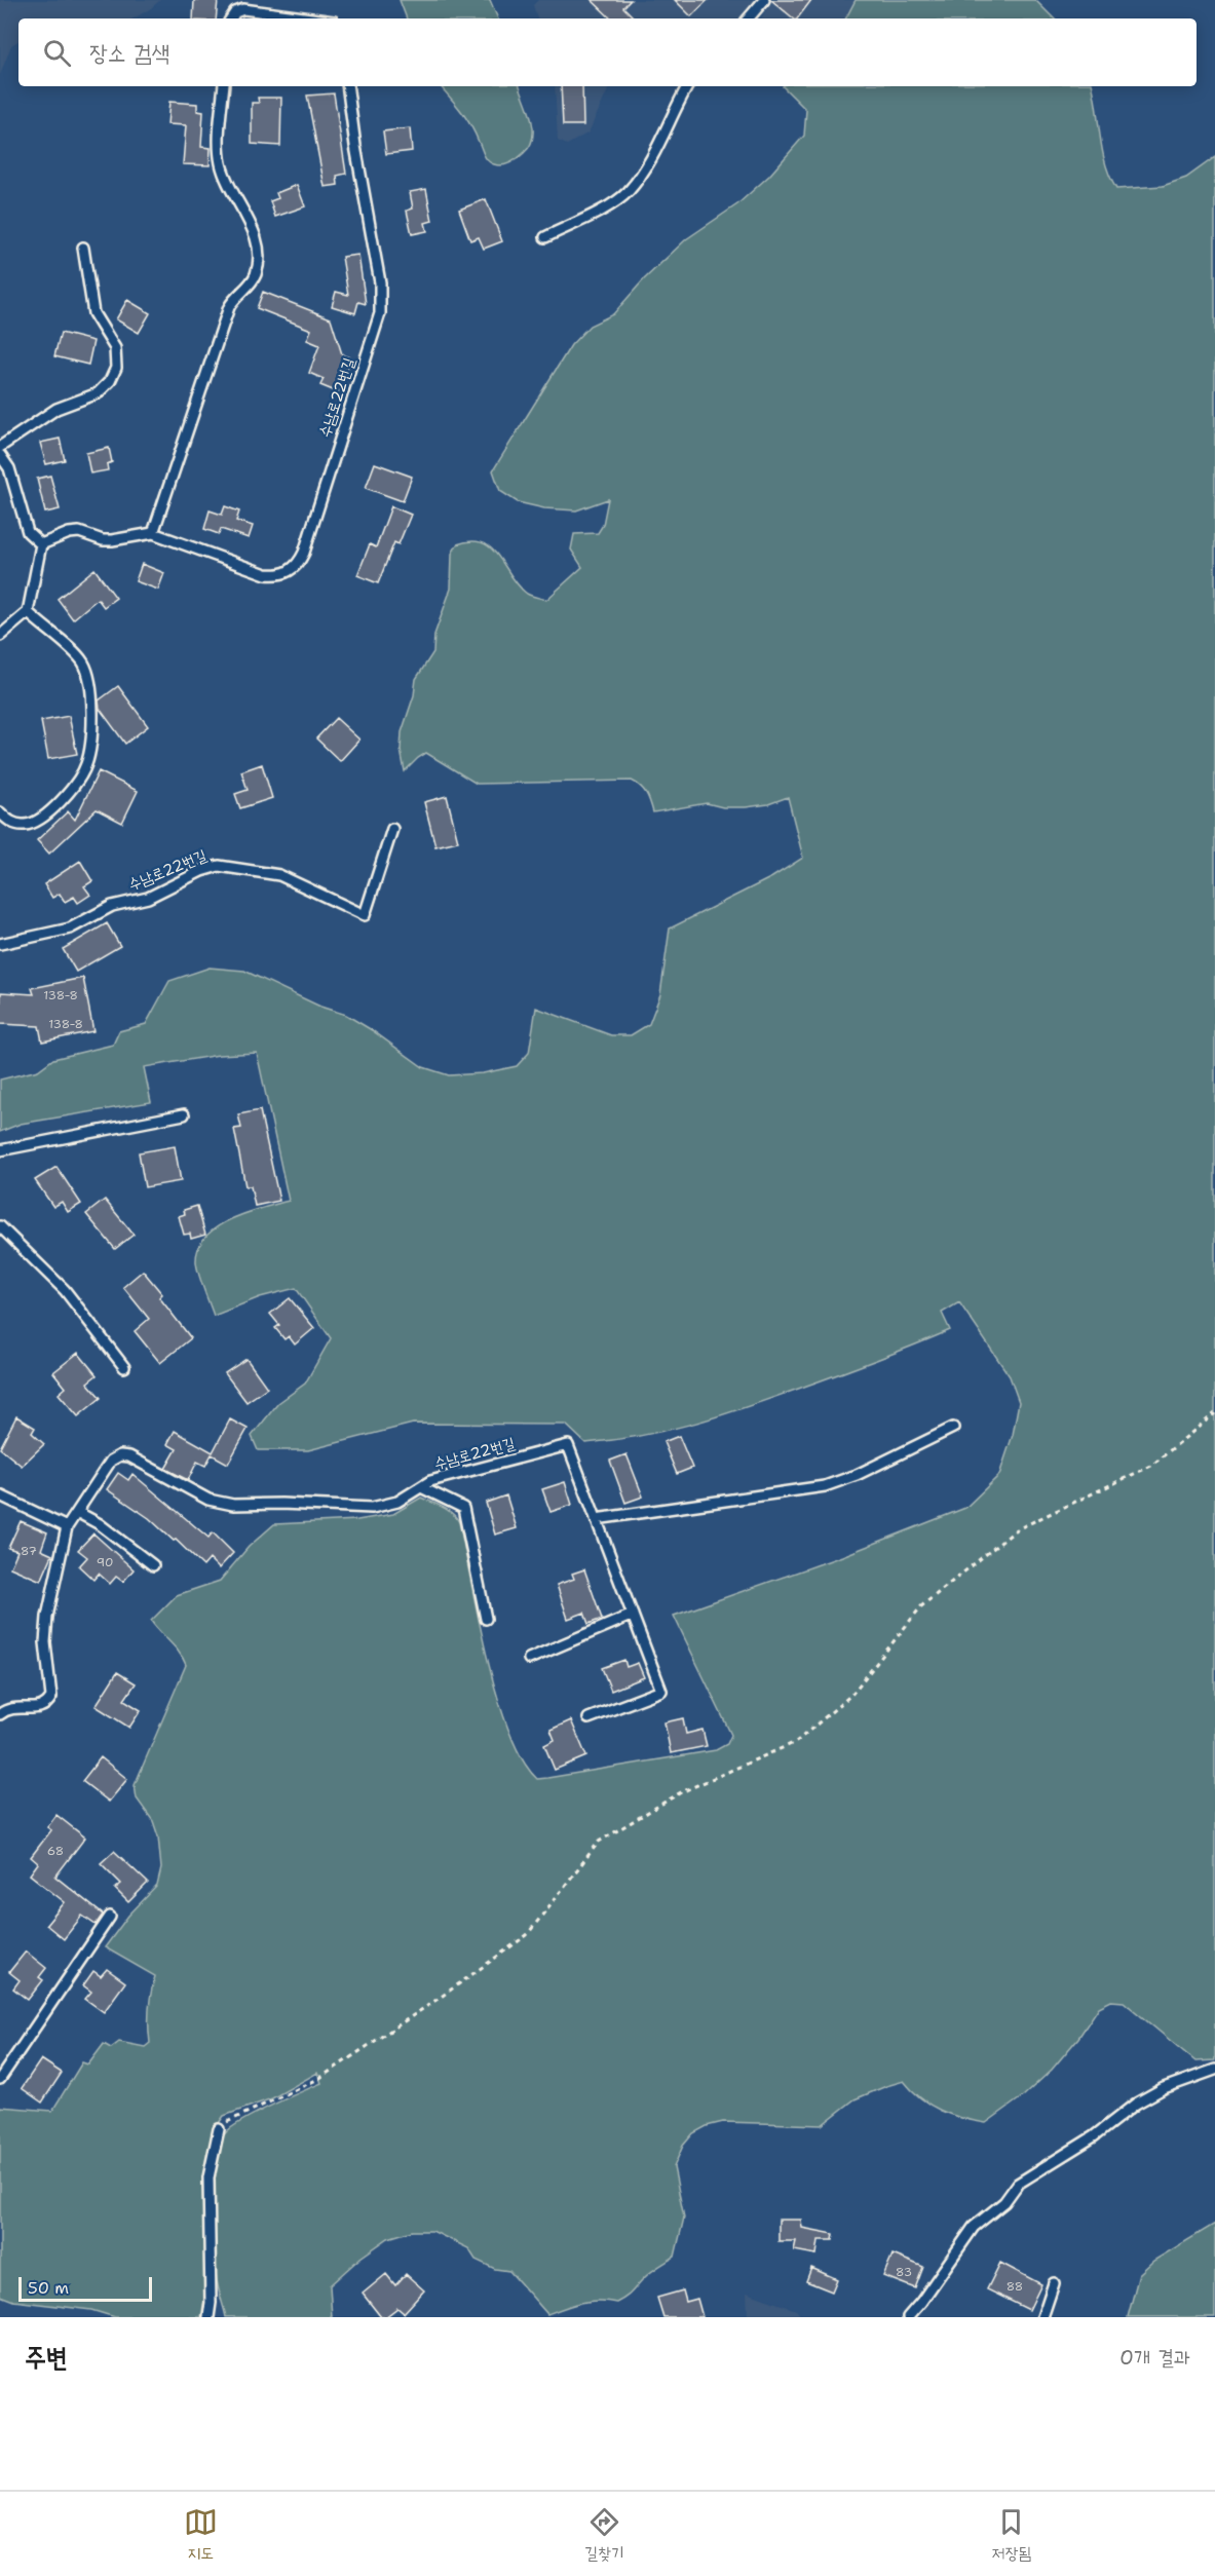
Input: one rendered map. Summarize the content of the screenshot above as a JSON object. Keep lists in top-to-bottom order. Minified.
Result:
{"streets":{"lane":["수남로22번길"]},"house_numbers":["138-8","138-8","87","90","68","83","88"],"scale_bar":"50 m","page":{"search":"장소 검색","scale":"50 m","heading":["주변","0개 결과"],"nav":["지도","길찾기","저장됨"]}}
